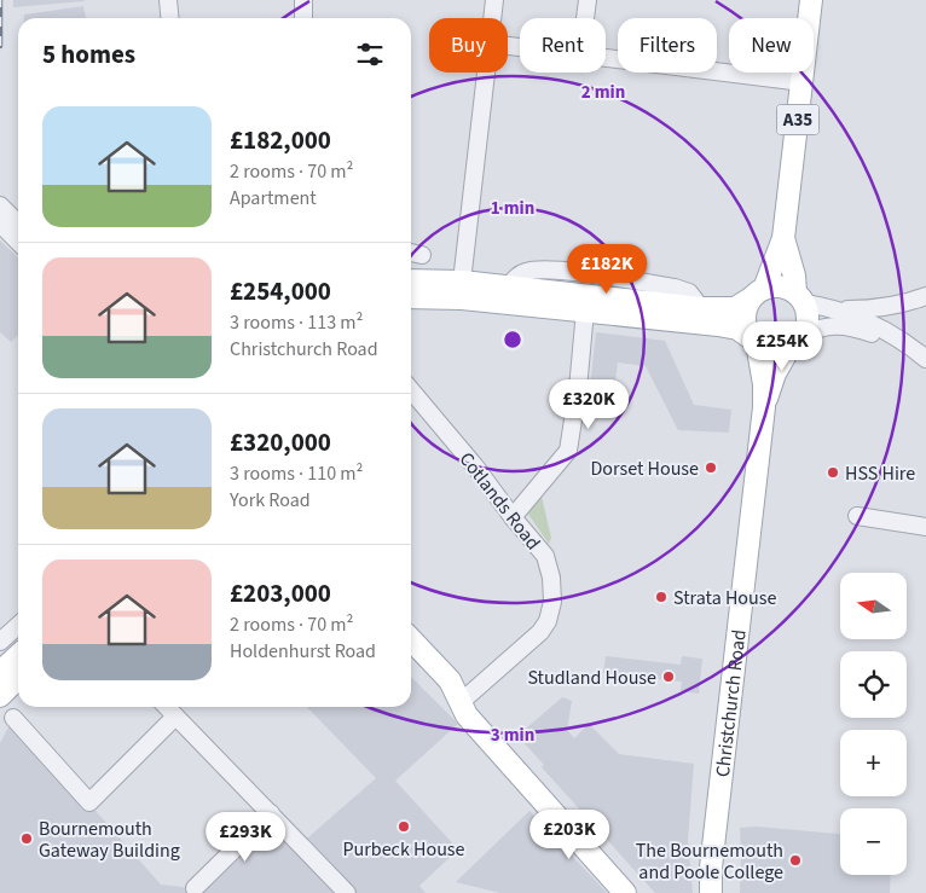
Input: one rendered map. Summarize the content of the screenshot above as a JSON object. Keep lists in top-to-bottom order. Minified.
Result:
{"streets":{"main road":["A35","Christchurch Road"],"street":["Cotlands Road"]},"crossings":[["A35","Christchurch Road"]],"places":["Dorset House","HSS Hire","Strata House","Studland House","Purbeck House","Bournemouth Gateway Building","The Bournemouth and Poole College"],"north":"left","page":{"chip":["Buy","Rent","Filters","New"],"heading":"5 homes","list":[{"name":"£182,000","note":"2 rooms · 70 m² · Apartment"},{"name":"£254,000","note":"3 rooms · 113 m² · Christchurch Road"},{"name":"£320,000","note":"3 rooms · 110 m² · York Road"},{"name":"£203,000","note":"2 rooms · 70 m² · Holdenhurst Road"}],"price":["£182K","£254K","£320K","£203K","£293K"],"map_buttons":["+","−"]},"rings":["2 min","1 min","3 min"]}
